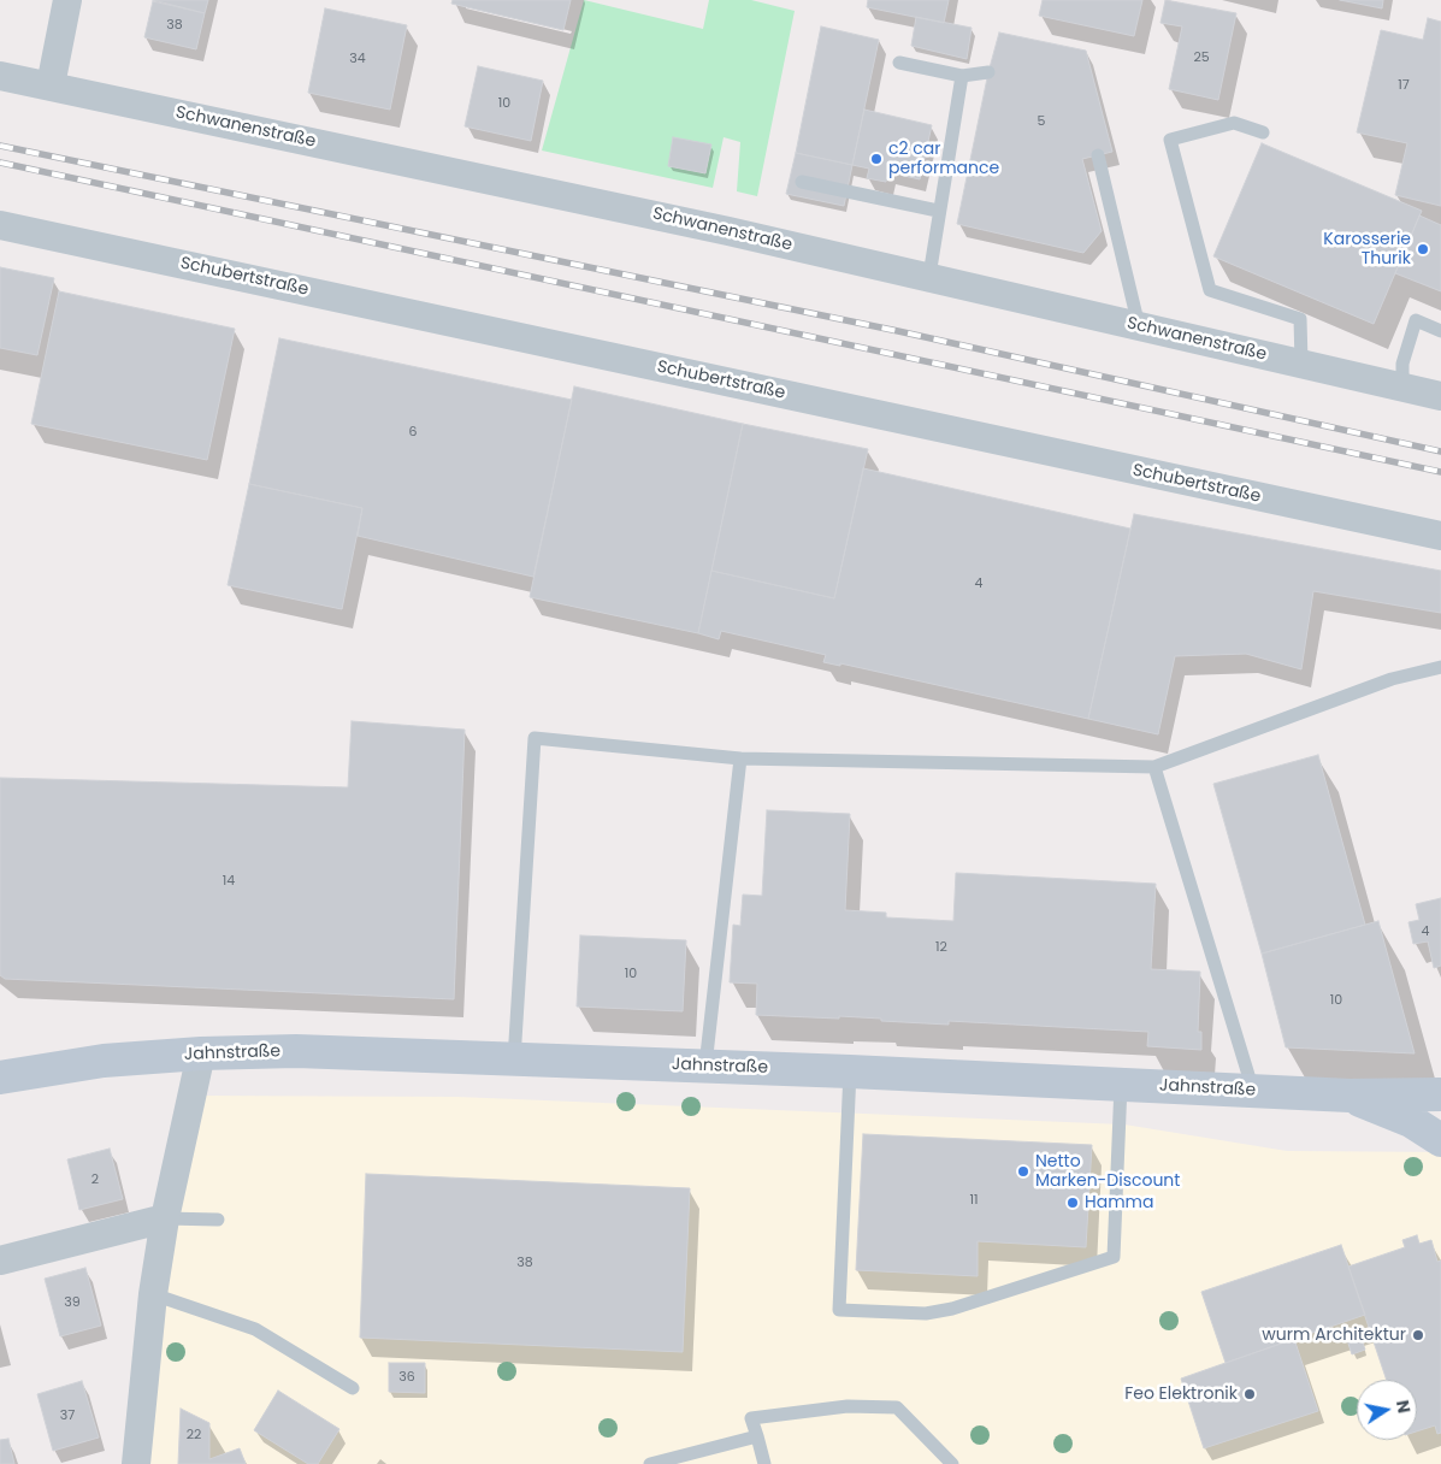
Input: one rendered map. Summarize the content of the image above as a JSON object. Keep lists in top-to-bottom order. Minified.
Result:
{"streets":{"main road":["Jahnstraße"],"street":["Schwanenstraße","Schubertstraße"]},"places":["c2 car performance","Karosserie Thurik","Netto Marken-Discount","Hamma","wurm Architektur","Feo Elektronik"],"house_numbers":["38","25","34","17","10","5","6","4","14","4","12","10","10","2","11","38","39","36","37","22"],"north":"right"}
